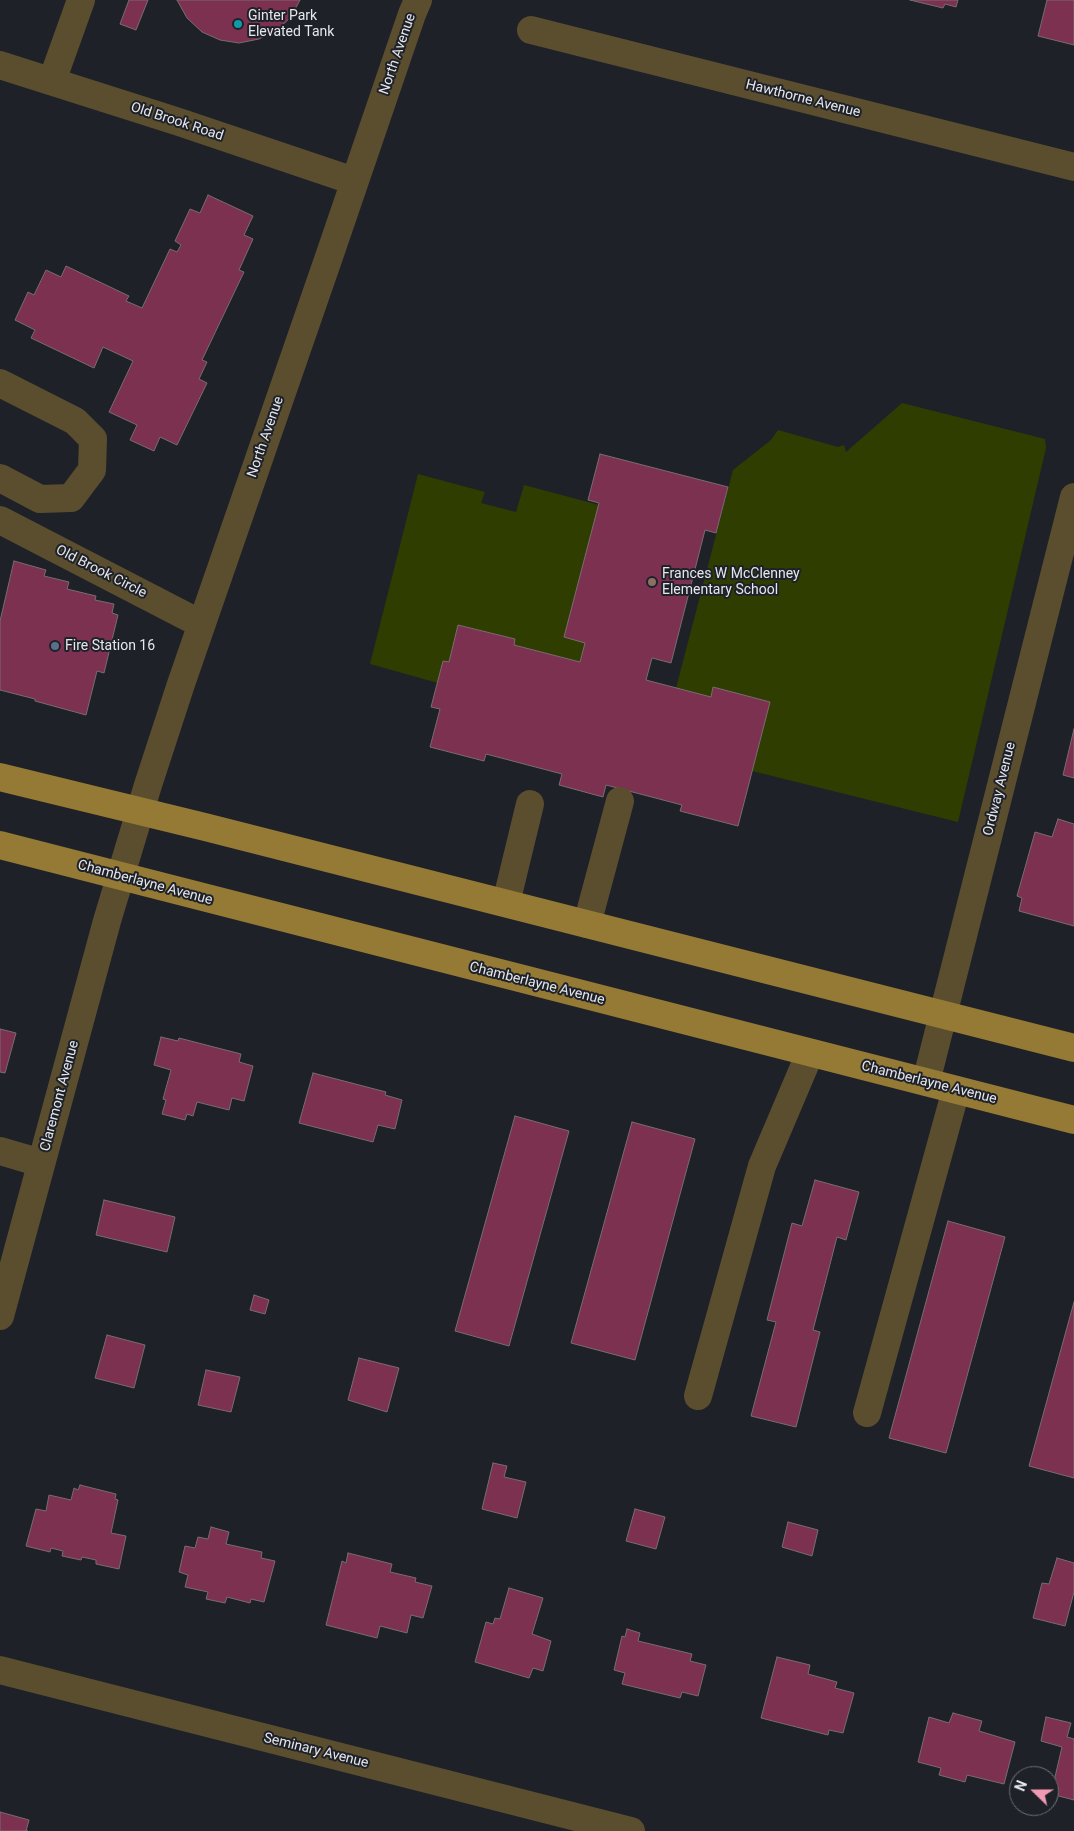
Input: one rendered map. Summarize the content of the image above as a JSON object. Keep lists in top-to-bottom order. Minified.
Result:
{"streets":{"main road":["Chamberlayne Avenue"],"street":["North Avenue","Hawthorne Avenue","Old Brook Road","Old Brook Circle","Ordway Avenue","Claremont Avenue","Seminary Avenue"]},"crossings":[["North Avenue","Old Brook Road"],["North Avenue","Old Brook Circle"],["North Avenue","Chamberlayne Avenue"],["North Avenue","Claremont Avenue"],["Ordway Avenue","Chamberlayne Avenue"],["Chamberlayne Avenue","Claremont Avenue"]],"places":["Ginter Park Elevated Tank","Frances W McClenney Elementary School","Fire Station 16"],"north":"left"}
